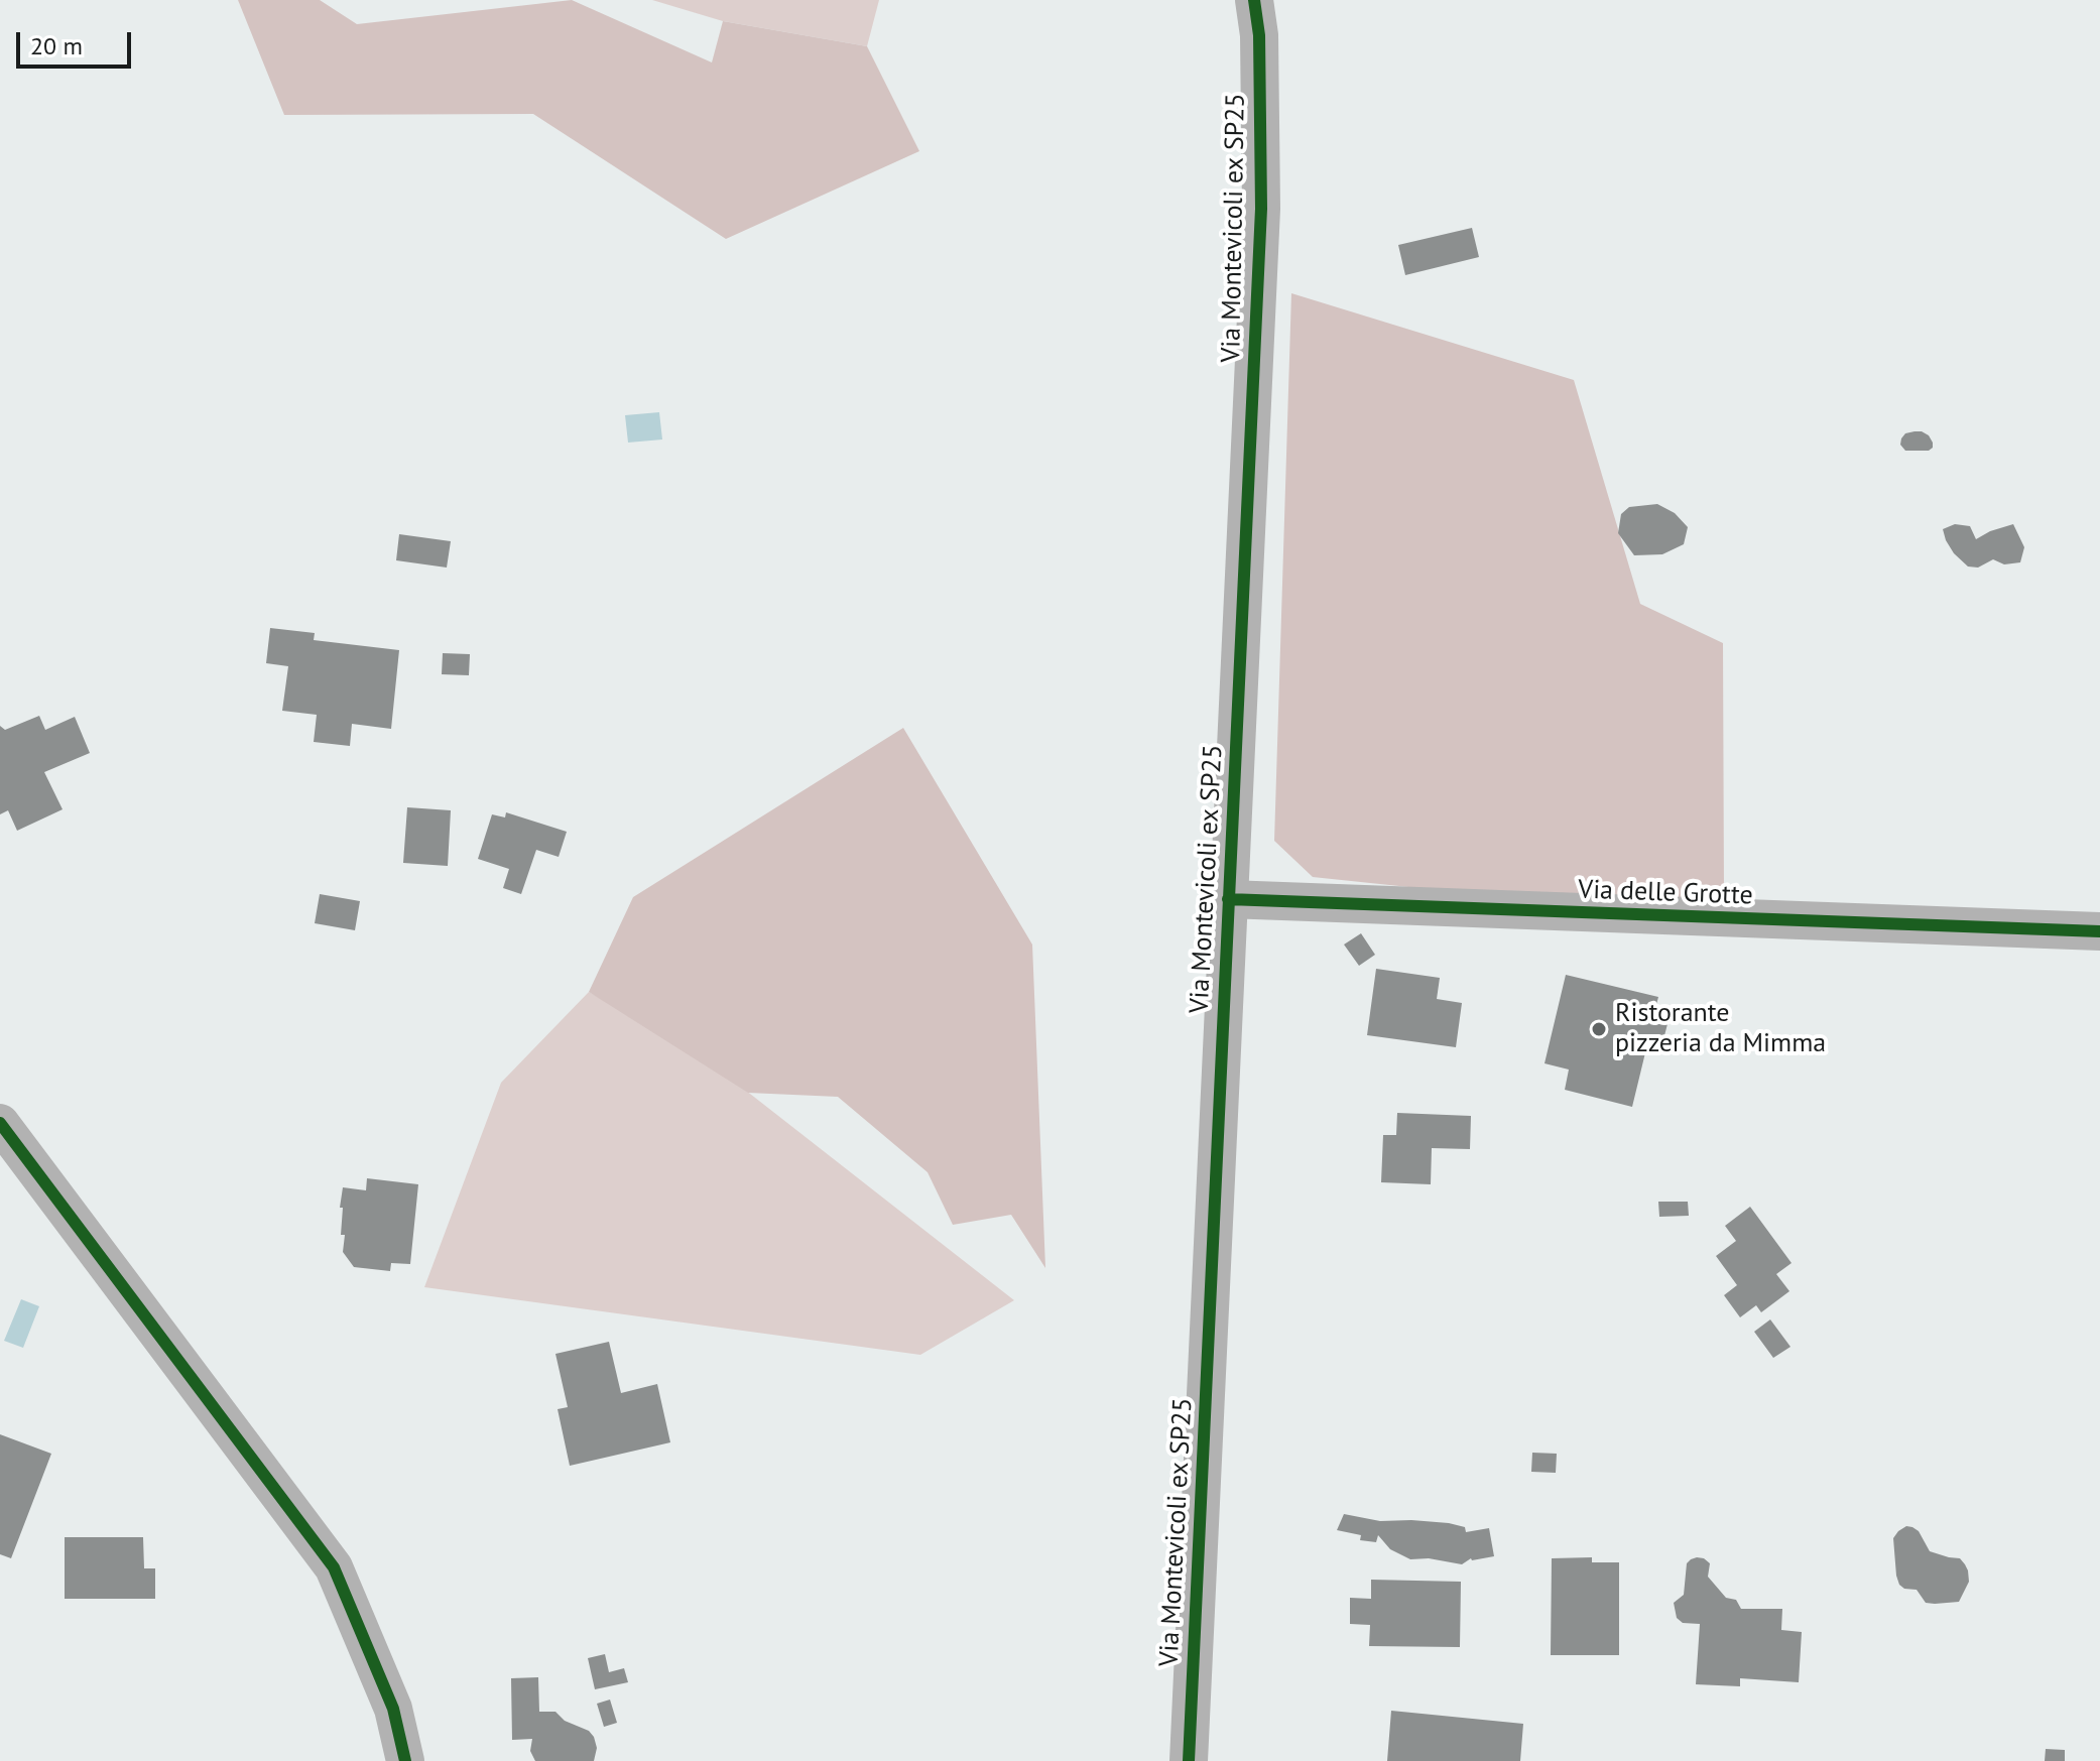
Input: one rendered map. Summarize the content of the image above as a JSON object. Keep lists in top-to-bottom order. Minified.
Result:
{"streets":{"street":["Via Montevicoli ex SP25","Via delle Grotte"]},"crossings":[["Via Montevicoli ex SP25","Via delle Grotte"]],"places":["Ristorante pizzeria da Mimma"],"scale_bar":"20 m"}
